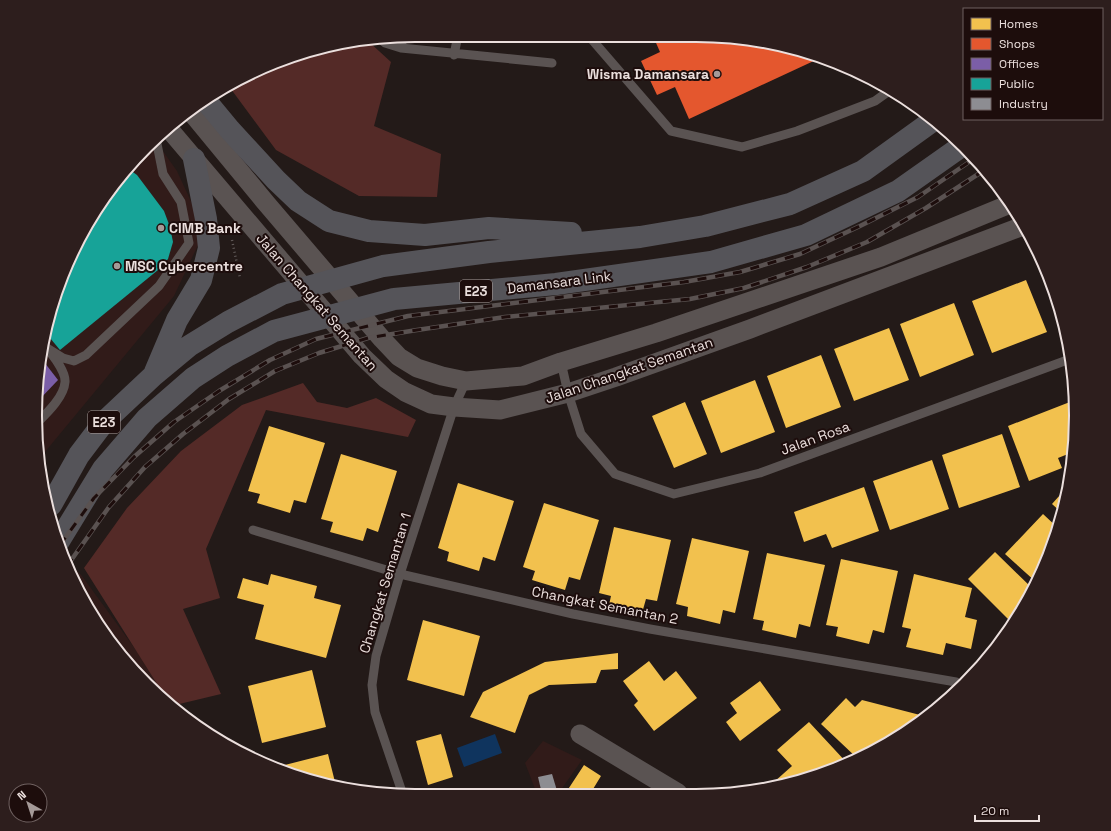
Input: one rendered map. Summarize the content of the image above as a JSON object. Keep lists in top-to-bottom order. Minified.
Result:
{"streets":{"highway":["Damansara Link","E23"],"street":["Jalan Changkat Semantan"],"lane":["Jalan Rosa","Changkat Semantan 1","Changkat Semantan 2"]},"crossings":[["Jalan Changkat Semantan","Jalan Rosa"],["Jalan Changkat Semantan","Changkat Semantan 1"],["Changkat Semantan 1","Changkat Semantan 2"]],"places":["Wisma Damansara","CIMB Bank","MSC Cybercentre"],"legend":["Homes","Shops","Offices","Public","Industry"],"scale_bar":"20 m","north":"top left"}
